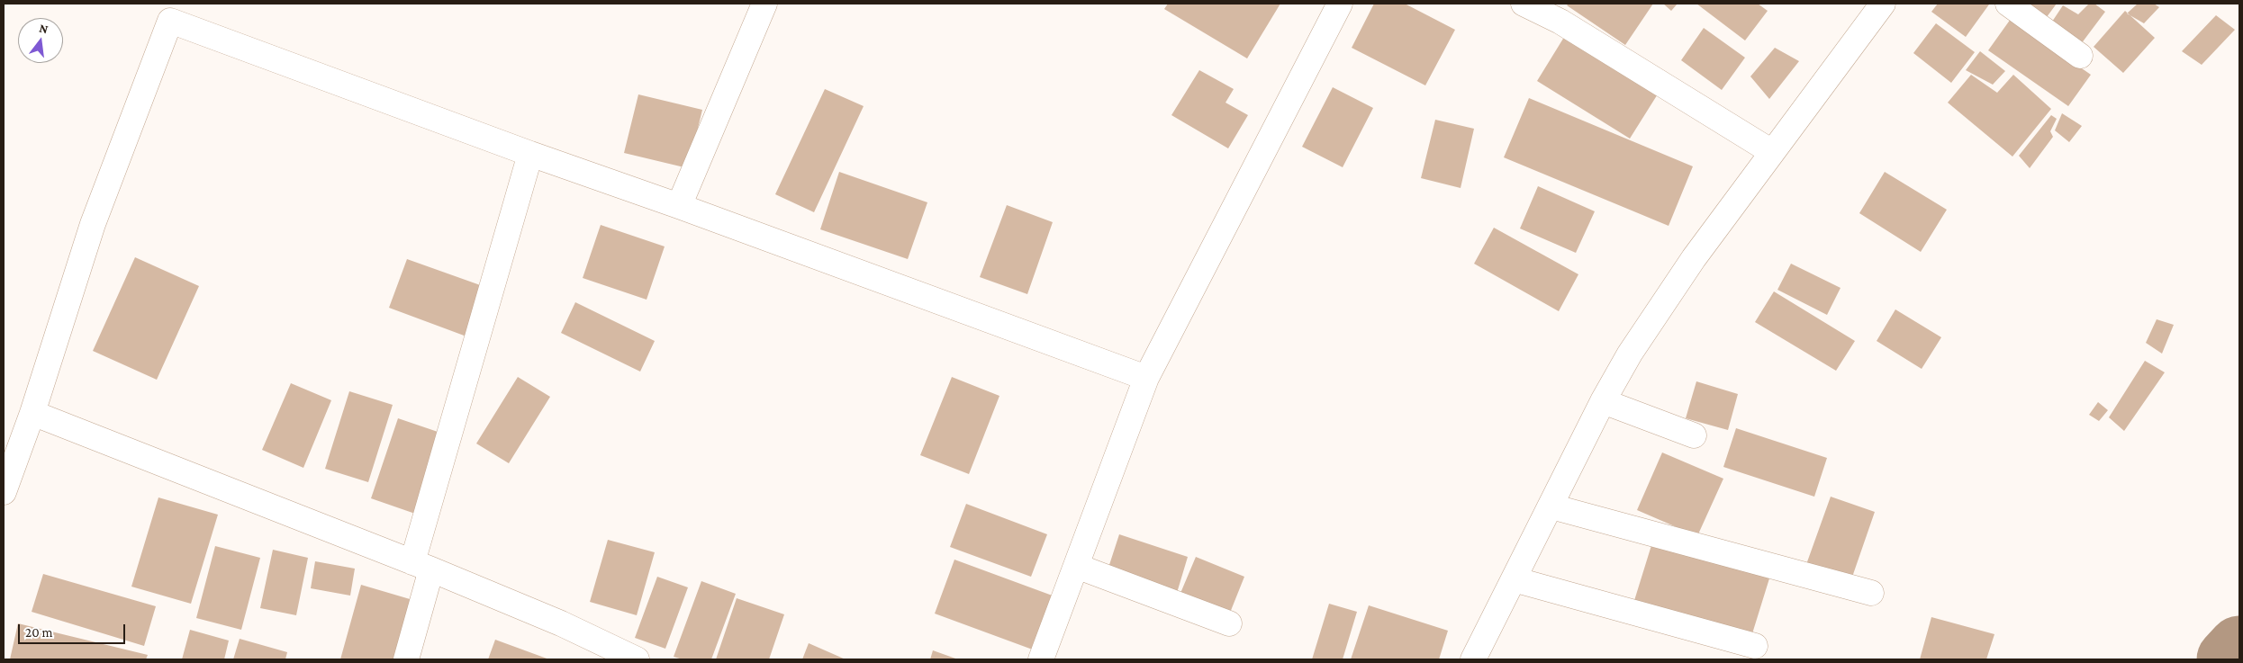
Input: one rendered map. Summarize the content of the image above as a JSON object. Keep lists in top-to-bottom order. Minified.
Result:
{"scale_bar":"20 m","north":"top"}
